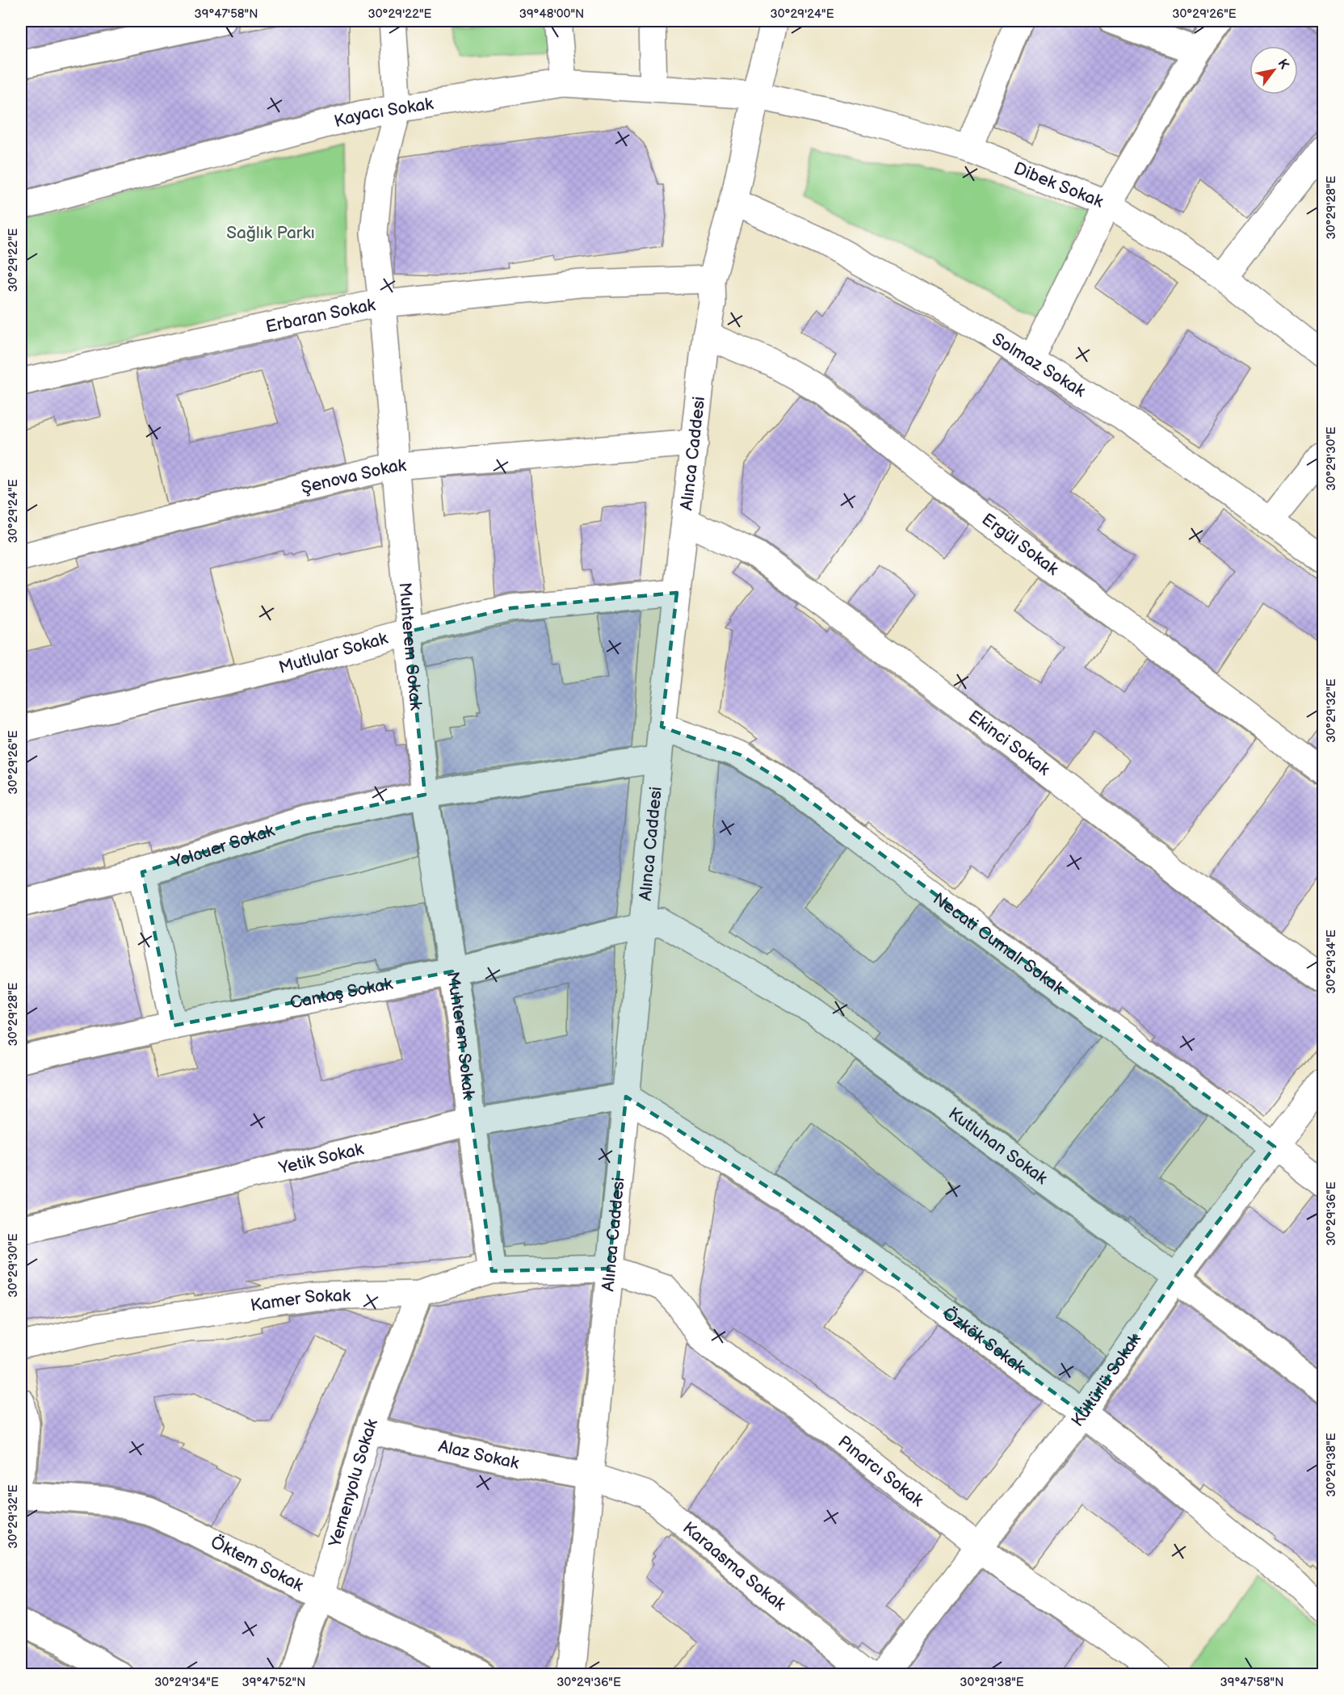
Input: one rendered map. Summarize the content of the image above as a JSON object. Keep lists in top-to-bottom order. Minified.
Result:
{"streets":{"street":["Kayacı Sokak","Dibek Sokak","Erbaran Sokak","Solmaz Sokak","Alınca Caddesi","Şenova Sokak","Ergül Sokak","Muhterem Sokak","Mutlular Sokak","Ekinci Sokak","Yolcuer Sokak","Necati Cumalı Sokak","Cantaş Sokak","Kutluhan Sokak","Yetik Sokak","Kamer Sokak","Özkök Sokak","Kültürlü Sokak","Alaz Sokak","Pınarcı Sokak","Yemenyolu Sokak","Öktem Sokak","Karaasma Sokak"]},"crossings":[["Kayacı Sokak","Dibek Sokak"],["Kayacı Sokak","Alınca Caddesi"],["Kayacı Sokak","Muhterem Sokak"],["Dibek Sokak","Alınca Caddesi"],["Erbaran Sokak","Alınca Caddesi"],["Erbaran Sokak","Muhterem Sokak"],["Solmaz Sokak","Alınca Caddesi"],["Alınca Caddesi","Şenova Sokak"],["Alınca Caddesi","Ergül Sokak"],["Alınca Caddesi","Mutlular Sokak"],["Alınca Caddesi","Ekinci Sokak"],["Alınca Caddesi","Yolcuer Sokak"],["Alınca Caddesi","Necati Cumalı Sokak"],["Alınca Caddesi","Cantaş Sokak"],["Alınca Caddesi","Kutluhan Sokak"],["Alınca Caddesi","Yetik Sokak"],["Alınca Caddesi","Kamer Sokak"],["Alınca Caddesi","Özkök Sokak"],["Alınca Caddesi","Alaz Sokak"],["Alınca Caddesi","Pınarcı Sokak"],["Alınca Caddesi","Karaasma Sokak"],["Şenova Sokak","Muhterem Sokak"],["Muhterem Sokak","Mutlular Sokak"],["Muhterem Sokak","Yolcuer Sokak"],["Muhterem Sokak","Cantaş Sokak"],["Muhterem Sokak","Yetik Sokak"],["Muhterem Sokak","Kamer Sokak"],["Necati Cumalı Sokak","Kültürlü Sokak"],["Cantaş Sokak","Kutluhan Sokak"],["Kutluhan Sokak","Kültürlü Sokak"],["Yetik Sokak","Özkök Sokak"],["Kamer Sokak","Pınarcı Sokak"],["Kamer Sokak","Yemenyolu Sokak"],["Özkök Sokak","Kültürlü Sokak"],["Kültürlü Sokak","Pınarcı Sokak"],["Alaz Sokak","Yemenyolu Sokak"],["Alaz Sokak","Karaasma Sokak"],["Yemenyolu Sokak","Öktem Sokak"]],"parks":["Sağlık Parkı"],"north":"top right","coordinates":["39°47'58\"N","30°29'22\"E","39°48'00\"N","30°29'24\"E","30°29'26\"E","30°29'28\"E","30°29'30\"E","30°29'32\"E","30°29'34\"E","30°29'36\"E","30°29'38\"E","39°47'52\"N"]}
